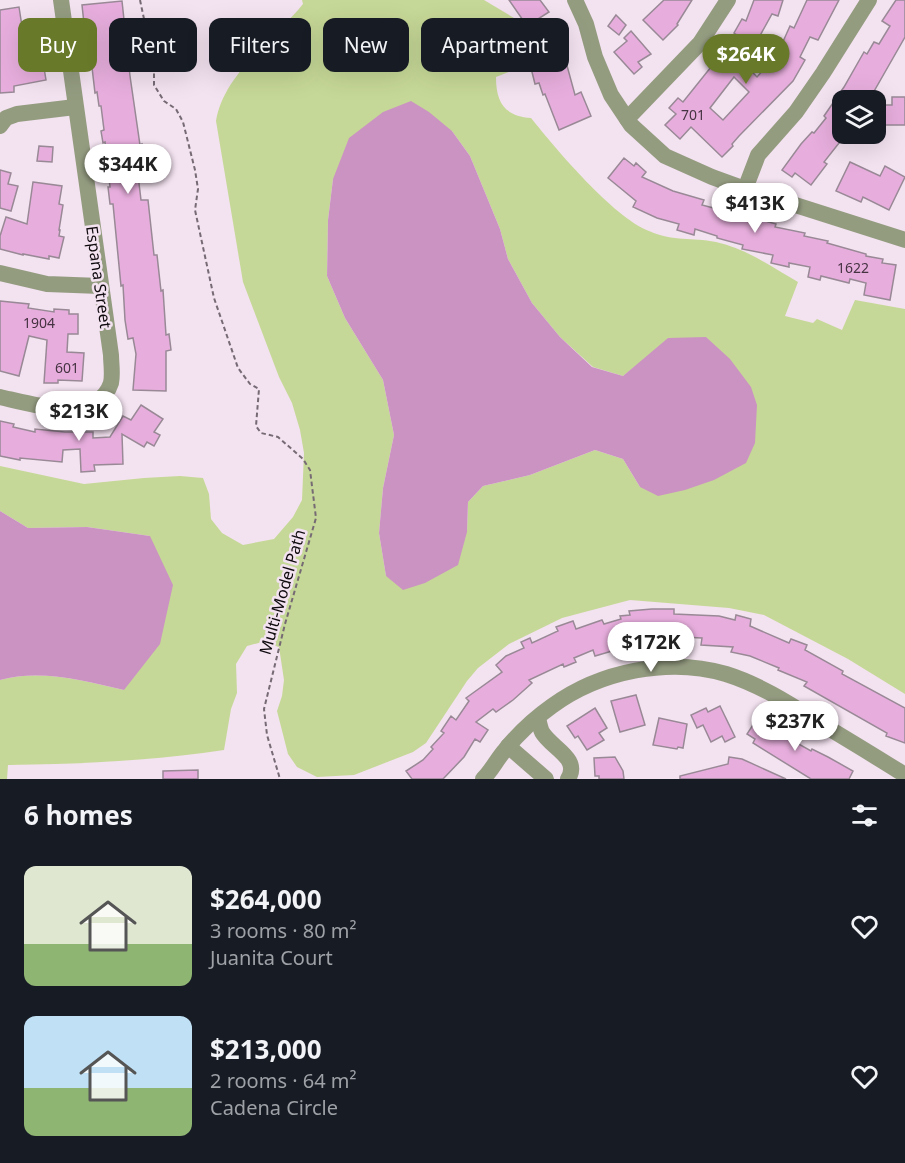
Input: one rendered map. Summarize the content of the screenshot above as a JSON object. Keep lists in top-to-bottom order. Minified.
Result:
{"streets":{"street":["Espana Street"],"path":["Multi-Model Path"]},"house_numbers":["701","1622","1904","601"],"page":{"chip":["Buy","Rent","Filters","New","Apartment"],"price":["$264K","$344K","$413K","$213K","$172K","$237K"],"heading":"6 homes","list":[{"name":"$264,000","note":"3 rooms · 80 m² · Juanita Court"},{"name":"$213,000","note":"2 rooms · 64 m² · Cadena Circle"}]}}
